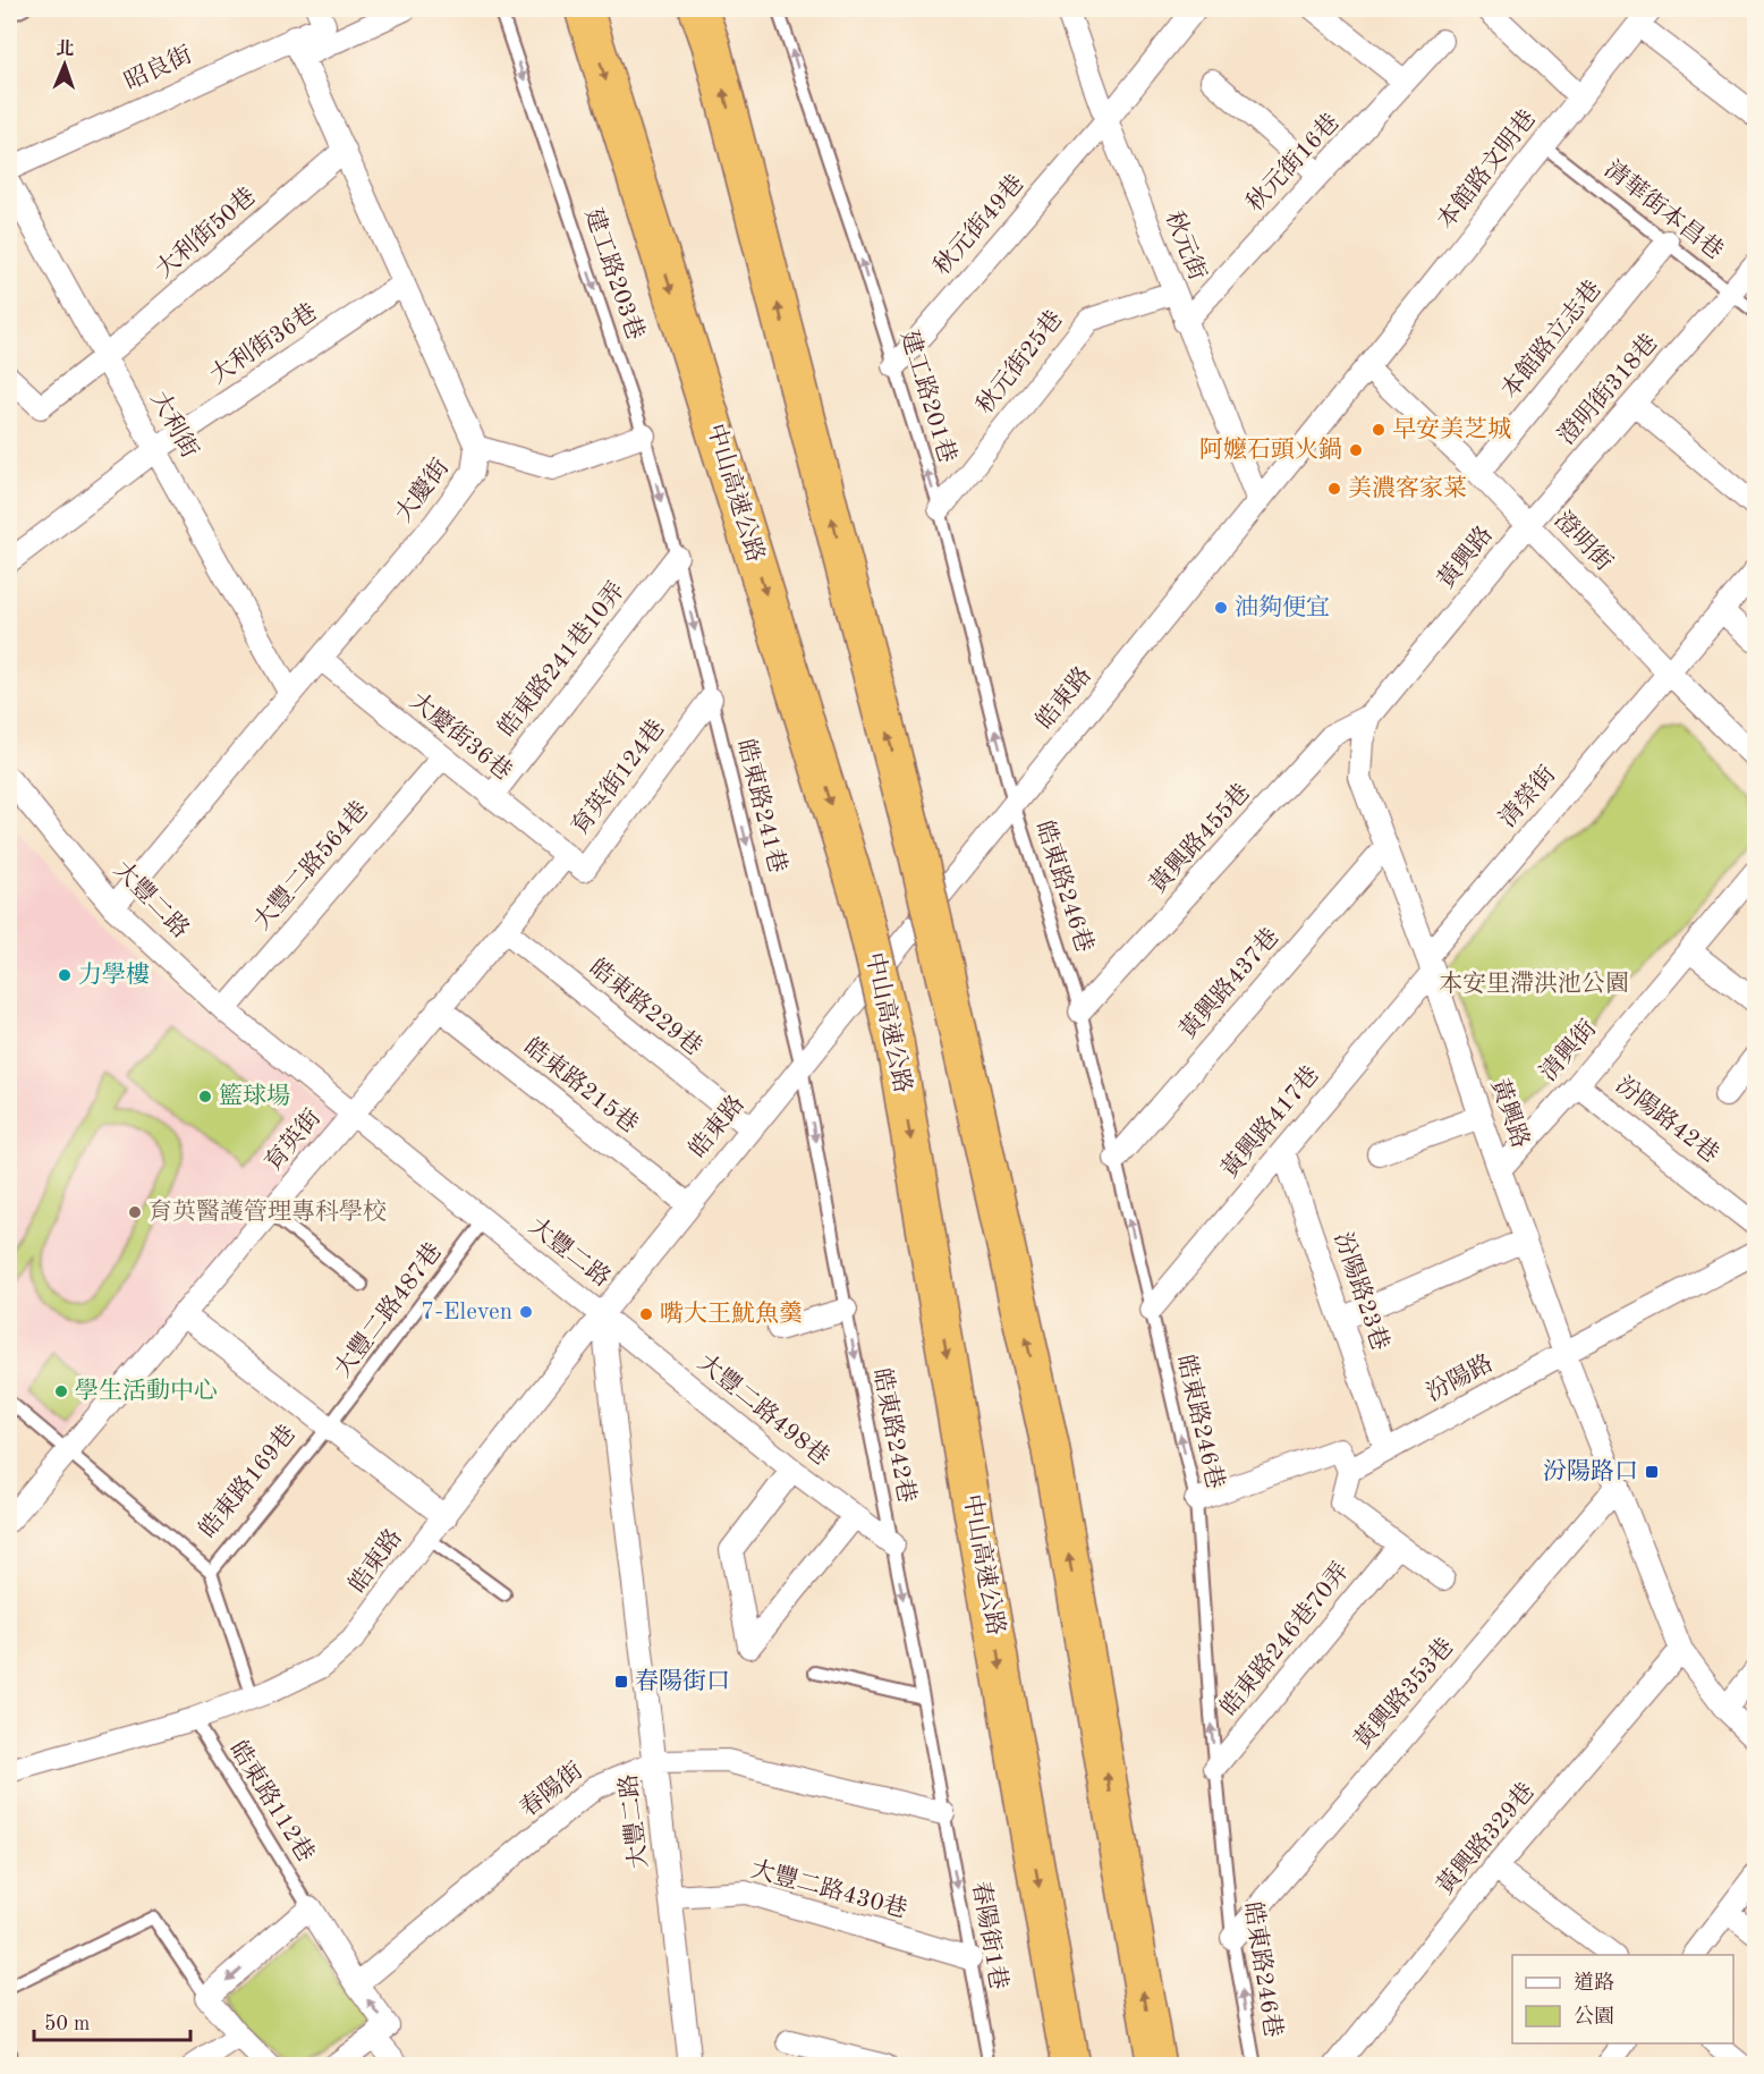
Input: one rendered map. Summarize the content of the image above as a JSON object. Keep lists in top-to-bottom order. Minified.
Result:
{"streets":{"highway":["中山高速公路"],"street":["昭良街","秋元街16巷","本館路文明巷","秋元街49巷","大利街50巷","秋元街","本館路立志巷","大利街36巷","秋元街25巷","澄明街318巷","大利街","大慶街","澄明街","黃興路","皓東路241巷10弄","皓東路","大慶街36巷","育英街124巷","清榮街","黃興路455巷","大豐二路564巷","大豐二路","黃興路437巷","皓東路229巷","清興街","皓東路215巷","汾陽路42巷","黃興路417巷","育英街","汾陽路23巷","汾陽路","大豐二路498巷","皓東路169巷","皓東路246巷70弄","黃興路353巷","春陽街","黃興路329巷","大豐二路430巷"],"lane":["清華街本昌巷","建工路203巷","建工路201巷","皓東路241巷","皓東路246巷","大豐二路487巷","皓東路242巷","皓東路112巷","春陽街1巷"]},"crossings":[["昭良街","大慶街"],["秋元街16巷","秋元街"],["本館路文明巷","清華街本昌巷"],["本館路文明巷","澄明街"],["本館路文明巷","皓東路"],["清華街本昌巷","本館路立志巷"],["清華街本昌巷","澄明街318巷"],["秋元街49巷","秋元街"],["秋元街49巷","建工路201巷"],["大利街50巷","大利街"],["大利街50巷","大慶街"],["秋元街","秋元街25巷"],["秋元街","皓東路"],["建工路203巷","皓東路241巷10弄"],["建工路203巷","皓東路241巷"],["本館路立志巷","澄明街"],["大利街36巷","大利街"],["大利街36巷","大慶街"],["秋元街25巷","建工路201巷"],["澄明街318巷","澄明街"],["澄明街318巷","黃興路"],["建工路201巷","皓東路"],["建工路201巷","皓東路246巷"],["大利街","大慶街"],["大慶街","大慶街36巷"],["大慶街","大豐二路"],["澄明街","黃興路"],["澄明街","皓東路"],["澄明街","清榮街"],["黃興路","清榮街"],["黃興路","黃興路455巷"],["黃興路","黃興路437巷"],["黃興路","清興街"],["黃興路","黃興路417巷"],["黃興路","汾陽路"],["黃興路","黃興路353巷"],["黃興路","黃興路329巷"],["皓東路241巷10弄","大慶街36巷"],["皓東路241巷10弄","皓東路241巷"],["皓東路","皓東路241巷"],["皓東路","皓東路246巷"],["皓東路","大豐二路"],["皓東路","皓東路229巷"],["皓東路","皓東路215巷"],["皓東路","大豐二路498巷"],["皓東路","皓東路242巷"],["皓東路","皓東路169巷"],["皓東路","皓東路112巷"],["大慶街36巷","育英街124巷"],["大慶街36巷","大豐二路564巷"],["大慶街36巷","育英街"],["育英街124巷","皓東路241巷"],["育英街124巷","育英街"],["清榮街","黃興路417巷"],["皓東路241巷","皓東路242巷"],["黃興路455巷","皓東路246巷"],["大豐二路564巷","大豐二路"],["皓東路246巷","黃興路437巷"],["皓東路246巷","黃興路417巷"],["皓東路246巷","皓東路246巷70弄"],["皓東路246巷","黃興路353巷"],["大豐二路","育英街"],["大豐二路","大豐二路487巷"],["大豐二路","大豐二路498巷"],["大豐二路","春陽街"],["大豐二路","大豐二路430巷"],["皓東路229巷","育英街"],["清興街","汾陽路42巷"],["皓東路215巷","育英街"],["黃興路417巷","汾陽路23巷"],["育英街","皓東路169巷"],["汾陽路23巷","汾陽路"],["大豐二路487巷","皓東路169巷"],["大豐二路498巷","皓東路242巷"],["皓東路242巷","春陽街"],["皓東路242巷","春陽街1巷"],["春陽街","春陽街1巷"],["大豐二路430巷","春陽街1巷"]],"one_way":["建工路203巷","建工路201巷","皓東路241巷","皓東路246巷","皓東路242巷","春陽街1巷"],"parks":["本安里滯洪池公園"],"places":{"other":["早安美芝城","阿嬤石頭火鍋","美濃客家菜","油夠便宜","力學樓","籃球場","育英醫護管理專科學校","7-Eleven","嘴大王魷魚羹","學生活動中心"],"transit":["汾陽路口","春陽街口"]},"legend":["道路","公園"],"scale_bar":"50 m","north":"top"}
